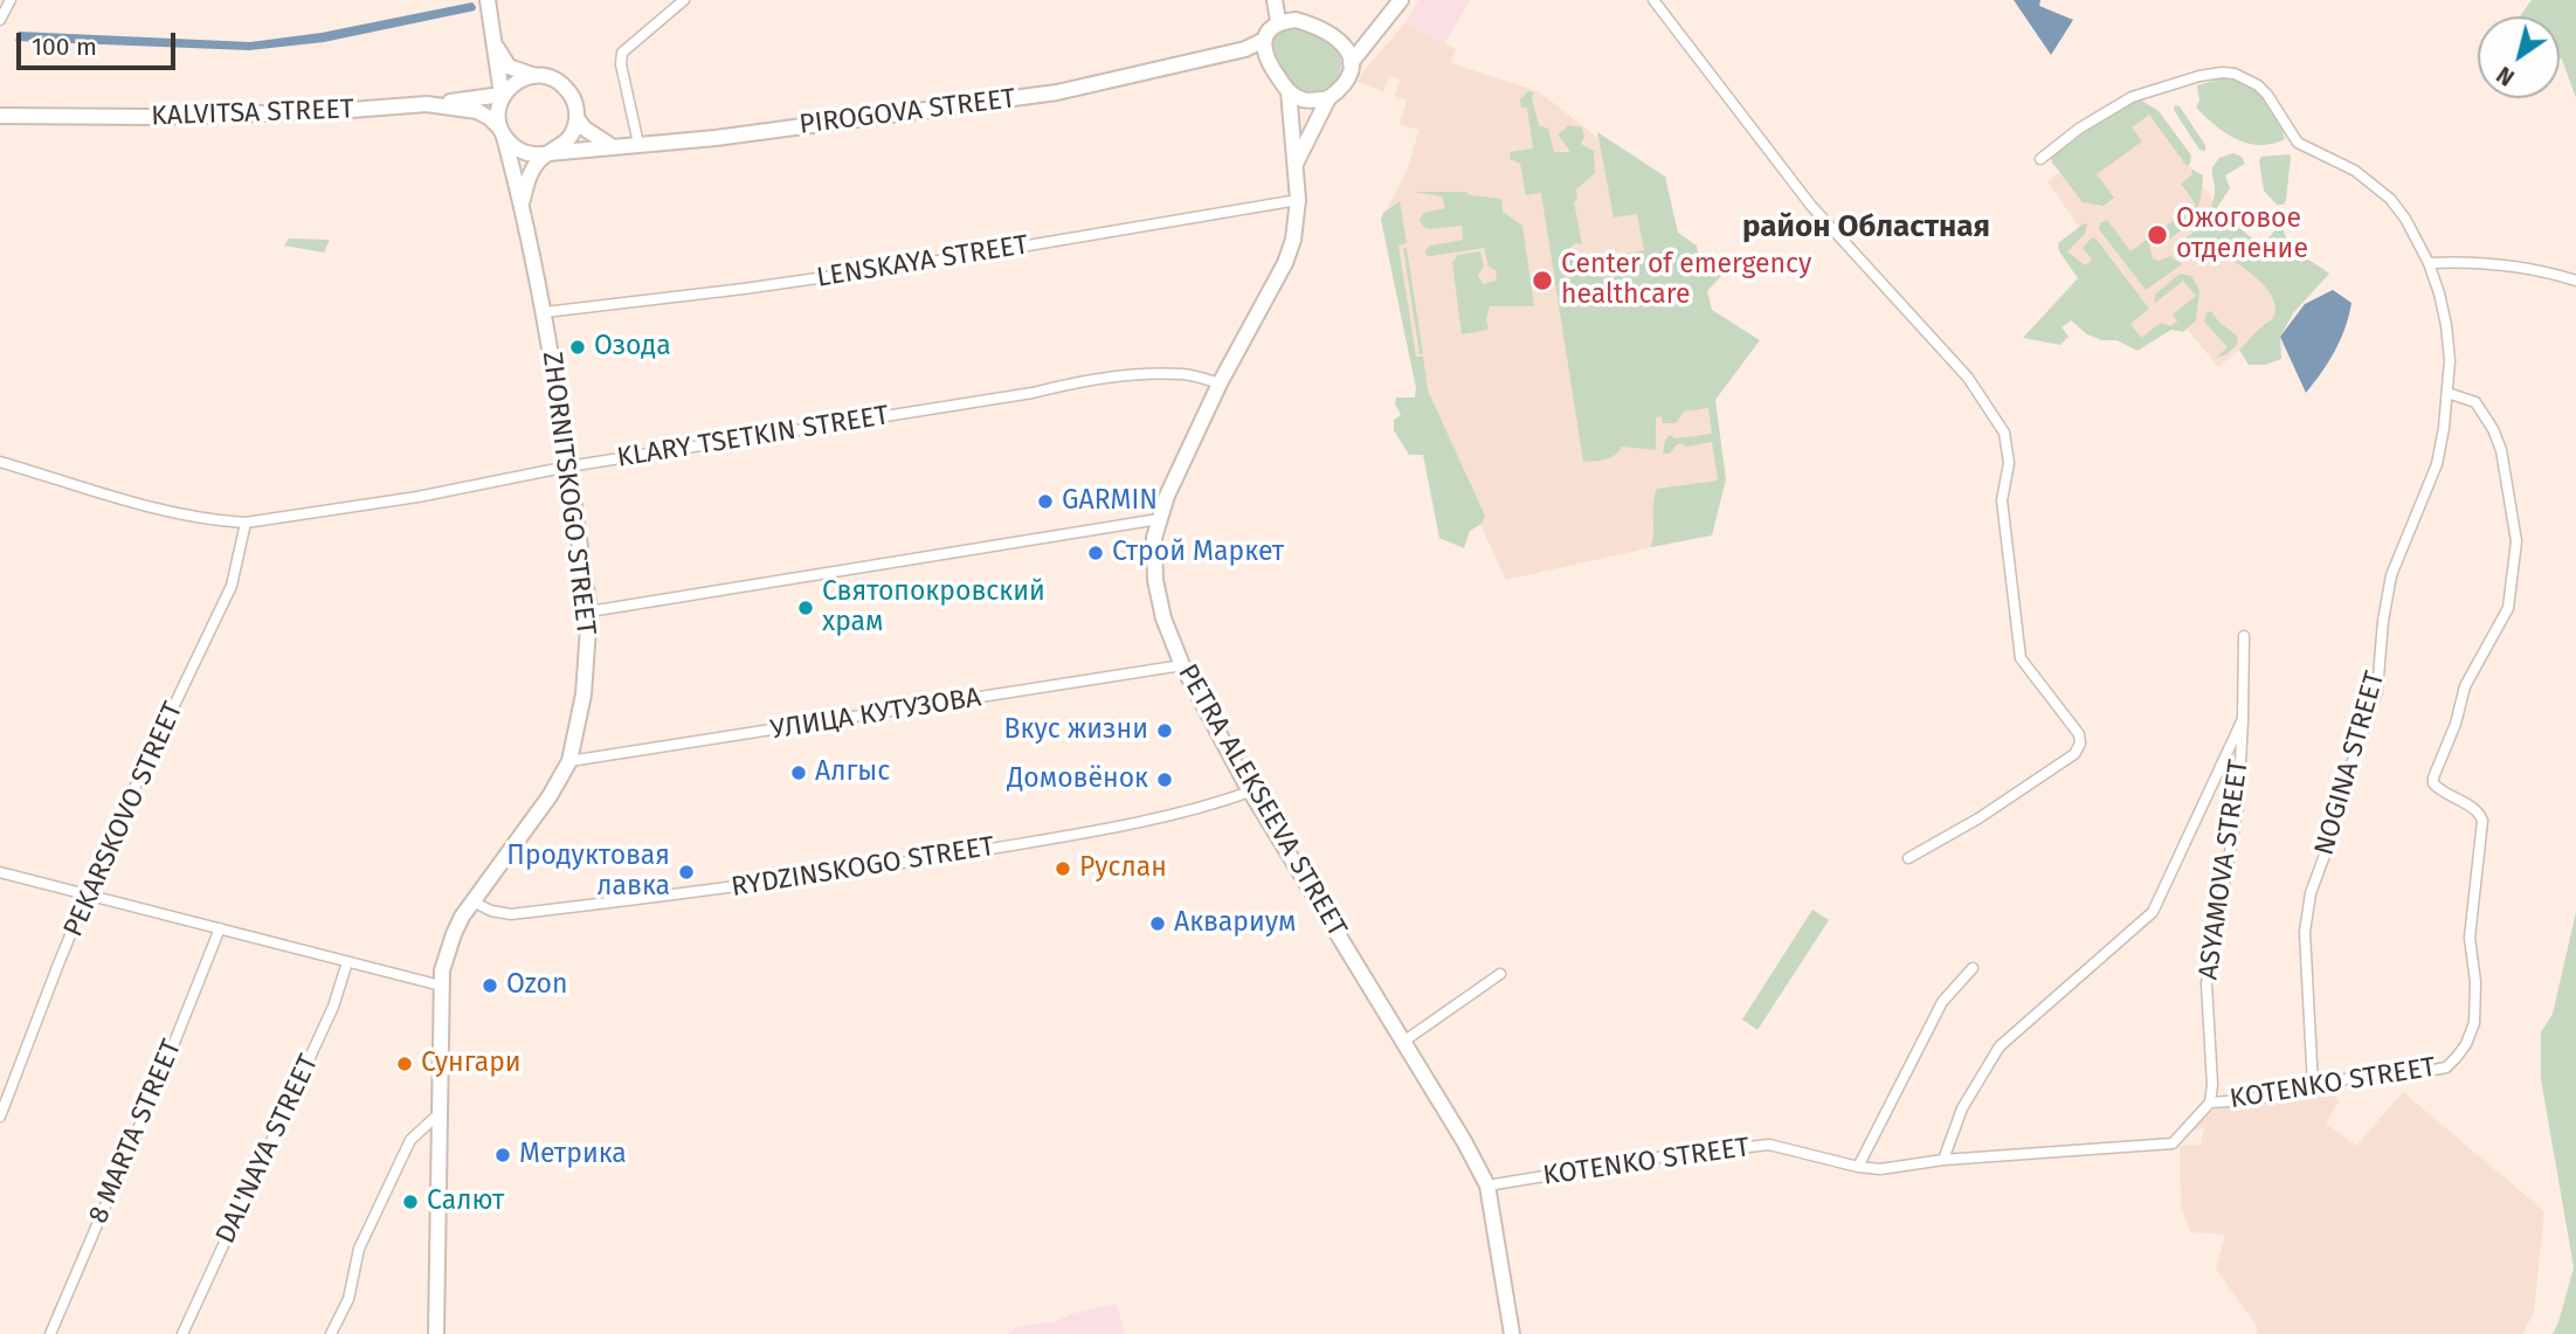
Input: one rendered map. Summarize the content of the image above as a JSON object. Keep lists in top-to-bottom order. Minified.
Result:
{"streets":{"street":["PIROGOVA STREET","KALVITSA STREET","LENSKAYA STREET","KLARY TSETKIN STREET","ZHORNITSKOGO STREET","УЛИЦА КУТУЗОВА","NOGINA STREET","PETRA ALEKSEEVA STREET","PEKARSKOVO STREET","RYDZINSKOGO STREET","ASYAMOVA STREET","KOTENKO STREET","8 MARTA STREET","DAL'NAYA STREET"]},"crossings":[["PIROGOVA STREET","KALVITSA STREET"],["PIROGOVA STREET","ZHORNITSKOGO STREET"],["PIROGOVA STREET","PETRA ALEKSEEVA STREET"],["KALVITSA STREET","ZHORNITSKOGO STREET"],["LENSKAYA STREET","ZHORNITSKOGO STREET"],["LENSKAYA STREET","PETRA ALEKSEEVA STREET"],["KLARY TSETKIN STREET","ZHORNITSKOGO STREET"],["KLARY TSETKIN STREET","PETRA ALEKSEEVA STREET"],["KLARY TSETKIN STREET","PEKARSKOVO STREET"],["ZHORNITSKOGO STREET","УЛИЦА КУТУЗОВА"],["ZHORNITSKOGO STREET","RYDZINSKOGO STREET"],["УЛИЦА КУТУЗОВА","PETRA ALEKSEEVA STREET"],["NOGINA STREET","KOTENKO STREET"],["PETRA ALEKSEEVA STREET","RYDZINSKOGO STREET"],["PETRA ALEKSEEVA STREET","KOTENKO STREET"],["ASYAMOVA STREET","KOTENKO STREET"]],"districts":["район Областная"],"places":["Ожоговое отделение","Center of emergency healthcare","Озода","GARMIN","Строй Маркет","Святопокровский храм","Вкус жизни","Алгыс","Домовёнок","Руслан","Продуктовая лавка","Аквариум","Ozon","Сунгари","Метрика","Салют"],"scale_bar":"100 m","north":"bottom left"}
